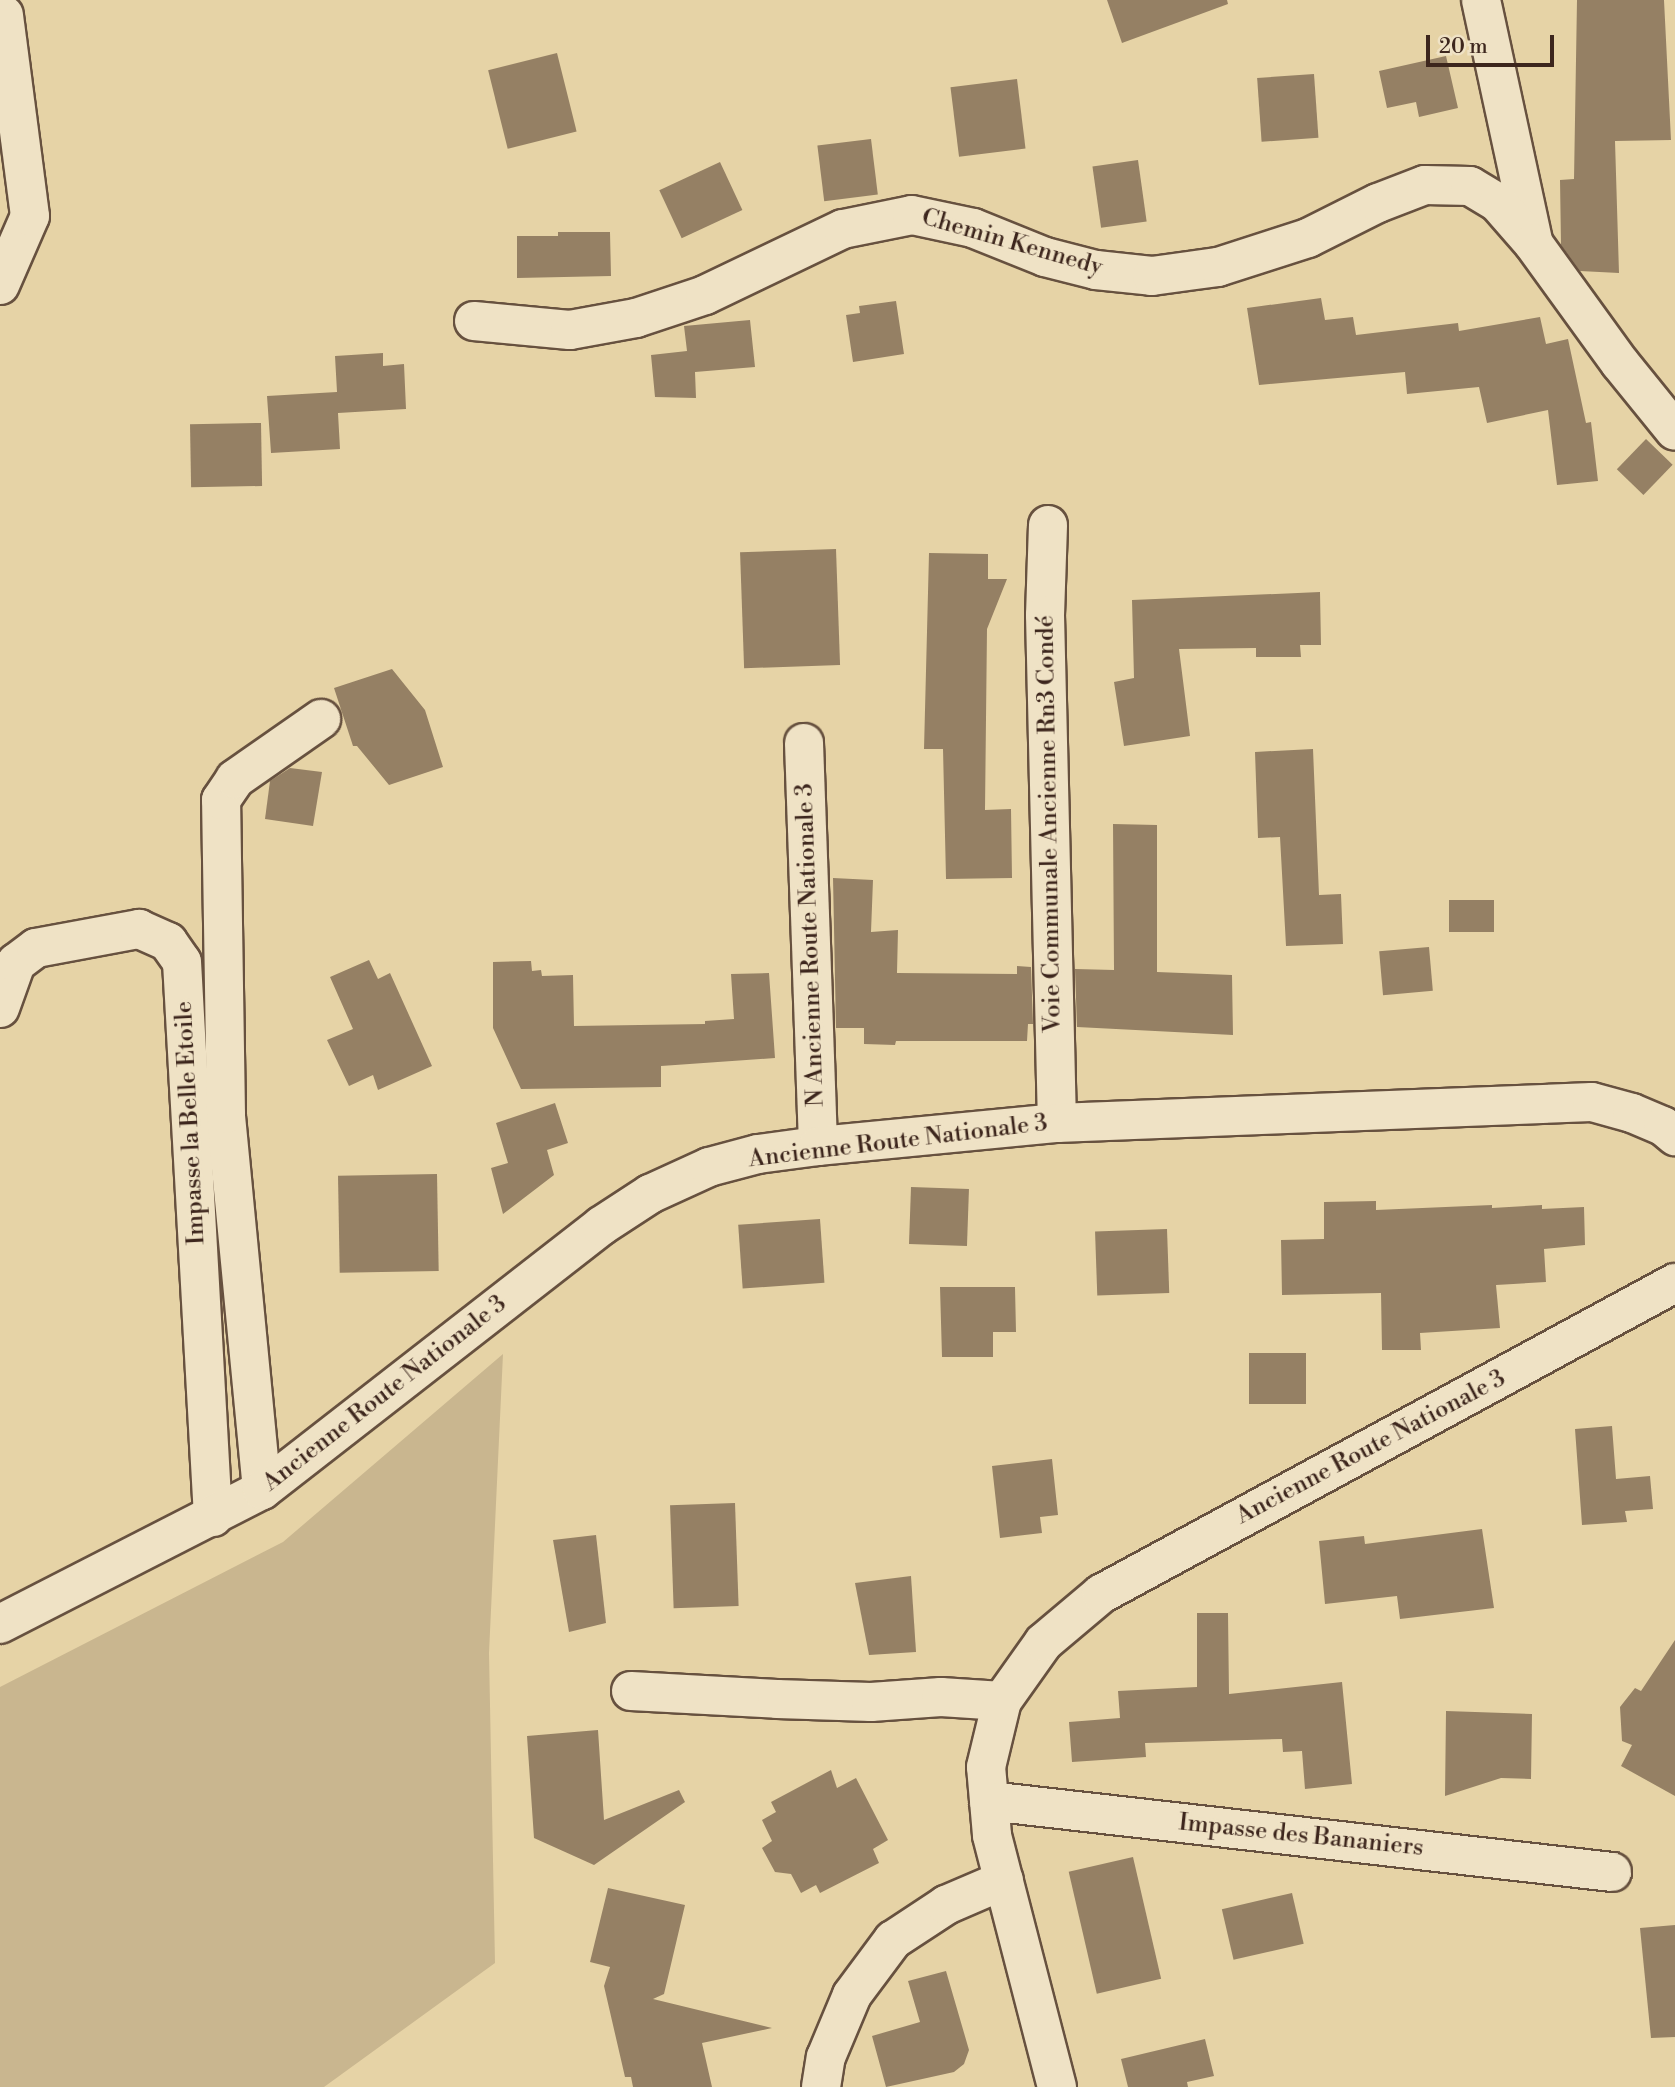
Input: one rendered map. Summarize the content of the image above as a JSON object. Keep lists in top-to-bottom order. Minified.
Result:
{"streets":{"street":["Chemin Kennedy","Voie Communale Ancienne Rn3 Condé","N Ancienne Route Nationale 3","Impasse la Belle Etoile","Ancienne Route Nationale 3","Impasse des Bananiers"]},"crossings":[["Voie Communale Ancienne Rn3 Condé","Ancienne Route Nationale 3"],["N Ancienne Route Nationale 3","Ancienne Route Nationale 3"],["Impasse la Belle Etoile","Ancienne Route Nationale 3"],["Ancienne Route Nationale 3","Impasse des Bananiers"]],"scale_bar":"20 m"}
